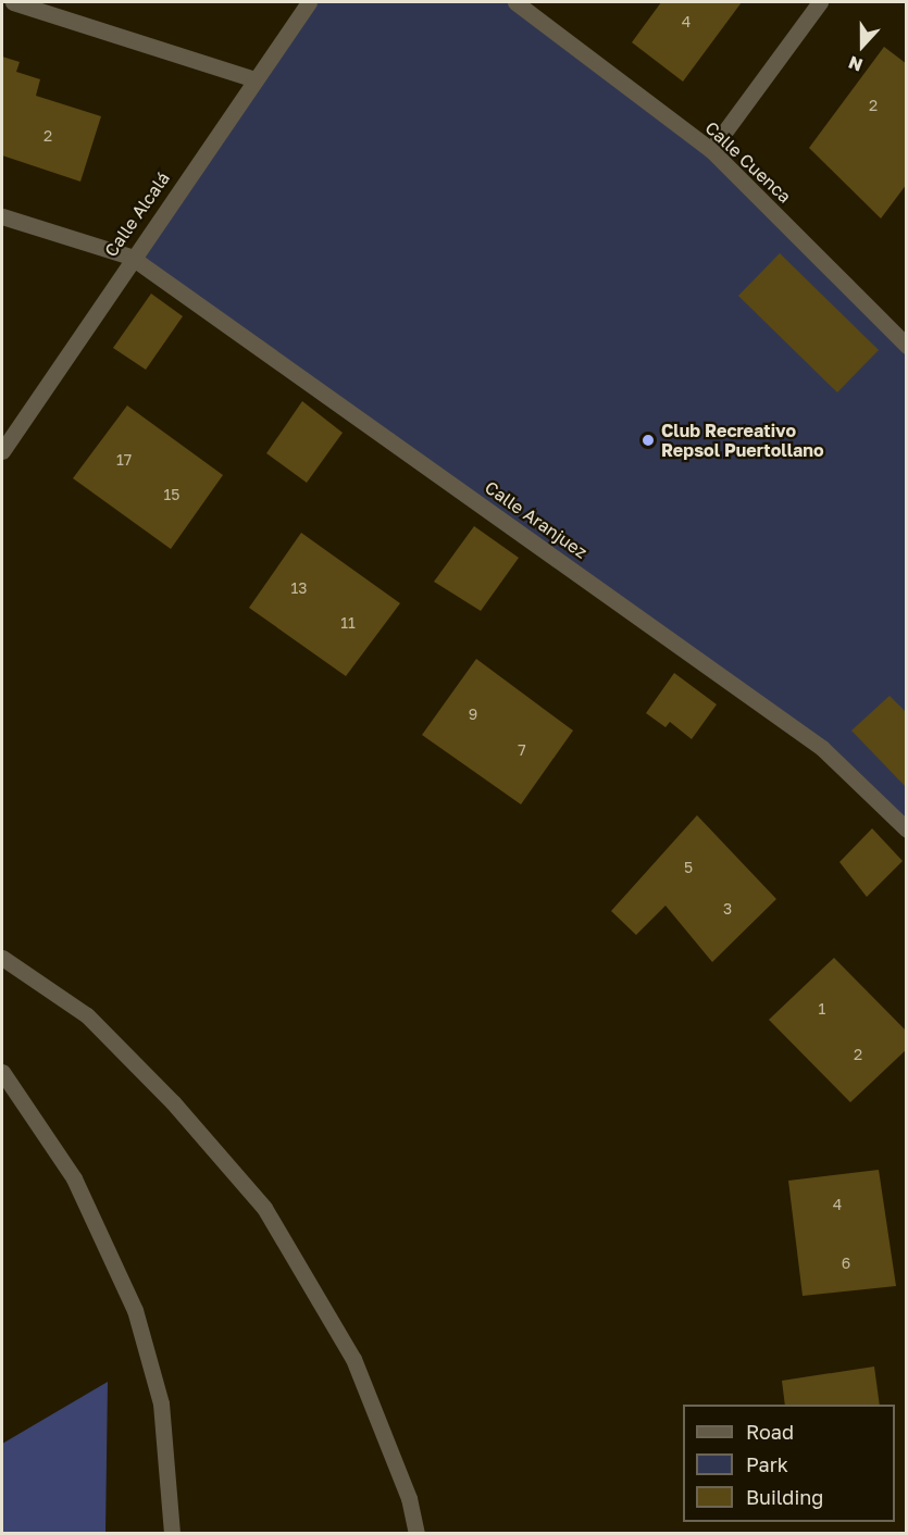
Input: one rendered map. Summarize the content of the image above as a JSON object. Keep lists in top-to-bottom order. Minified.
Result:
{"streets":{"street":["Calle Cuenca","Calle Alcalá","Calle Aranjuez"]},"crossings":[["Calle Alcalá","Calle Aranjuez"]],"places":["Club Recreativo Repsol Puertollano"],"house_numbers":["4","2","2","17","15","13","11","9","7","5","3","1","2","4","6"],"legend":["Road","Park","Building"],"north":"bottom"}
